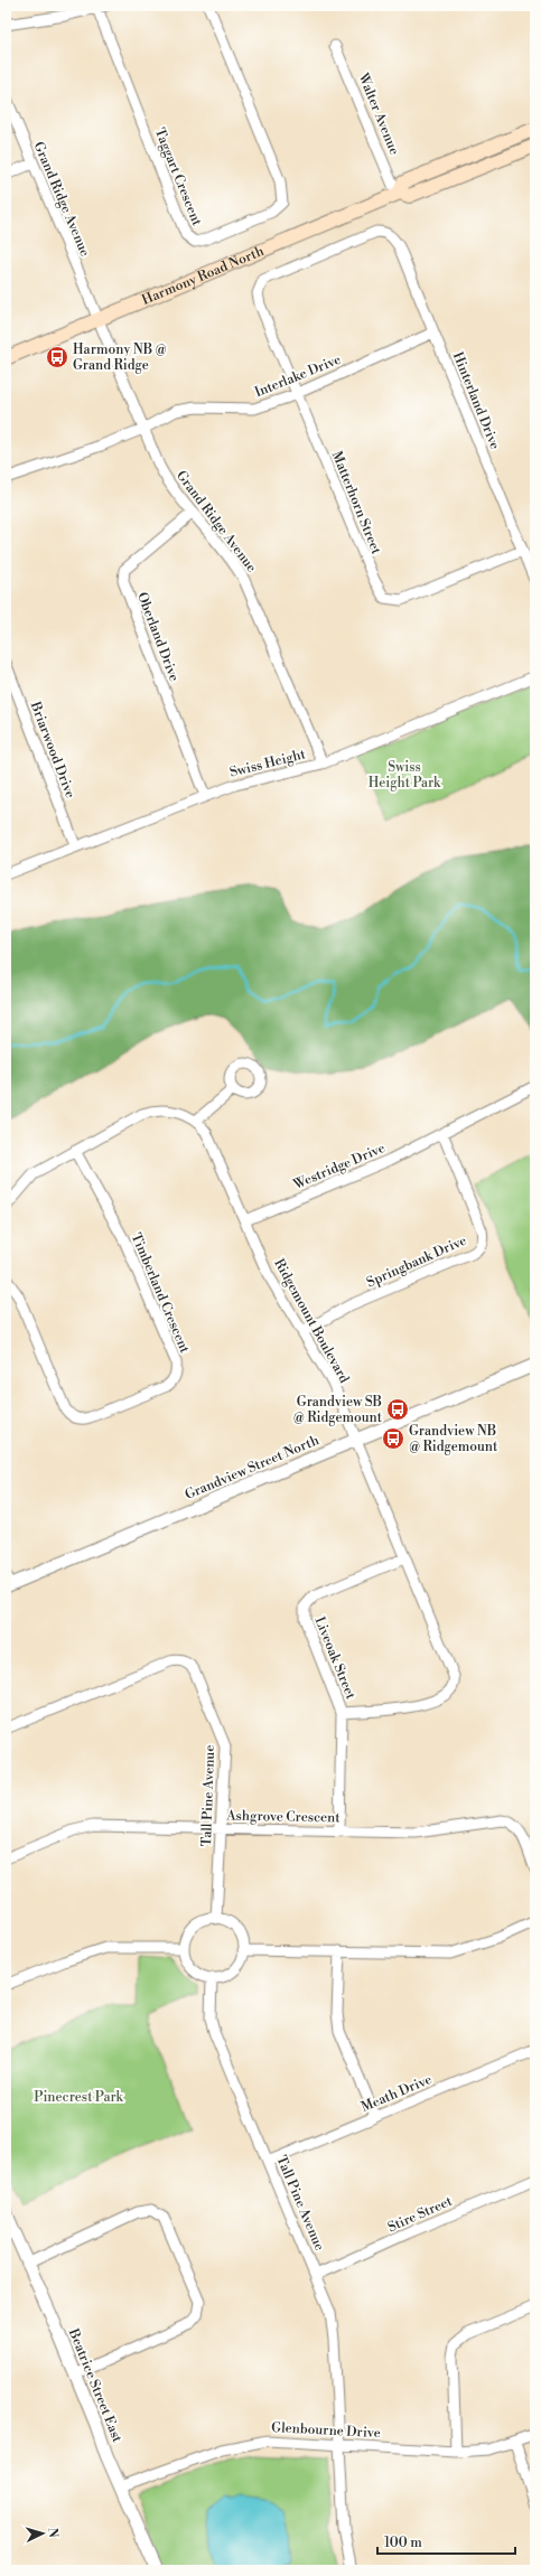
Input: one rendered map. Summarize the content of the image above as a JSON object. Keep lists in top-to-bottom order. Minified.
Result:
{"streets":{"main road":["Harmony Road North"],"street":["Walter Avenue","Taggart Crescent","Grand Ridge Avenue","Interlake Drive","Hinterland Drive","Matterhorn Street","Oberland Drive","Briarwood Drive","Swiss Height","Westridge Drive","Springbank Drive","Timberland Crescent","Ridgemount Boulevard","Grandview Street North","Liveoak Street","Tall Pine Avenue","Ashgrove Crescent","Meath Drive","Stire Street","Beatrice Street East","Glenbourne Drive"]},"crossings":[["Walter Avenue","Harmony Road North"],["Grand Ridge Avenue","Harmony Road North"],["Grand Ridge Avenue","Interlake Drive"],["Grand Ridge Avenue","Oberland Drive"],["Grand Ridge Avenue","Swiss Height"],["Interlake Drive","Hinterland Drive"],["Interlake Drive","Matterhorn Street"],["Hinterland Drive","Matterhorn Street"],["Oberland Drive","Swiss Height"],["Briarwood Drive","Swiss Height"],["Westridge Drive","Springbank Drive"],["Westridge Drive","Ridgemount Boulevard"],["Springbank Drive","Ridgemount Boulevard"],["Ridgemount Boulevard","Grandview Street North"],["Ridgemount Boulevard","Liveoak Street"],["Liveoak Street","Ashgrove Crescent"],["Tall Pine Avenue","Ashgrove Crescent"],["Tall Pine Avenue","Meath Drive"],["Tall Pine Avenue","Stire Street"],["Tall Pine Avenue","Glenbourne Drive"],["Beatrice Street East","Glenbourne Drive"]],"parks":["Swiss Height Park","Pinecrest Park"],"places":{"bus stop":["Harmony NB @ Grand Ridge","Grandview SB @ Ridgemount","Grandview NB @ Ridgemount"]},"scale_bar":"100 m","north":"right"}
